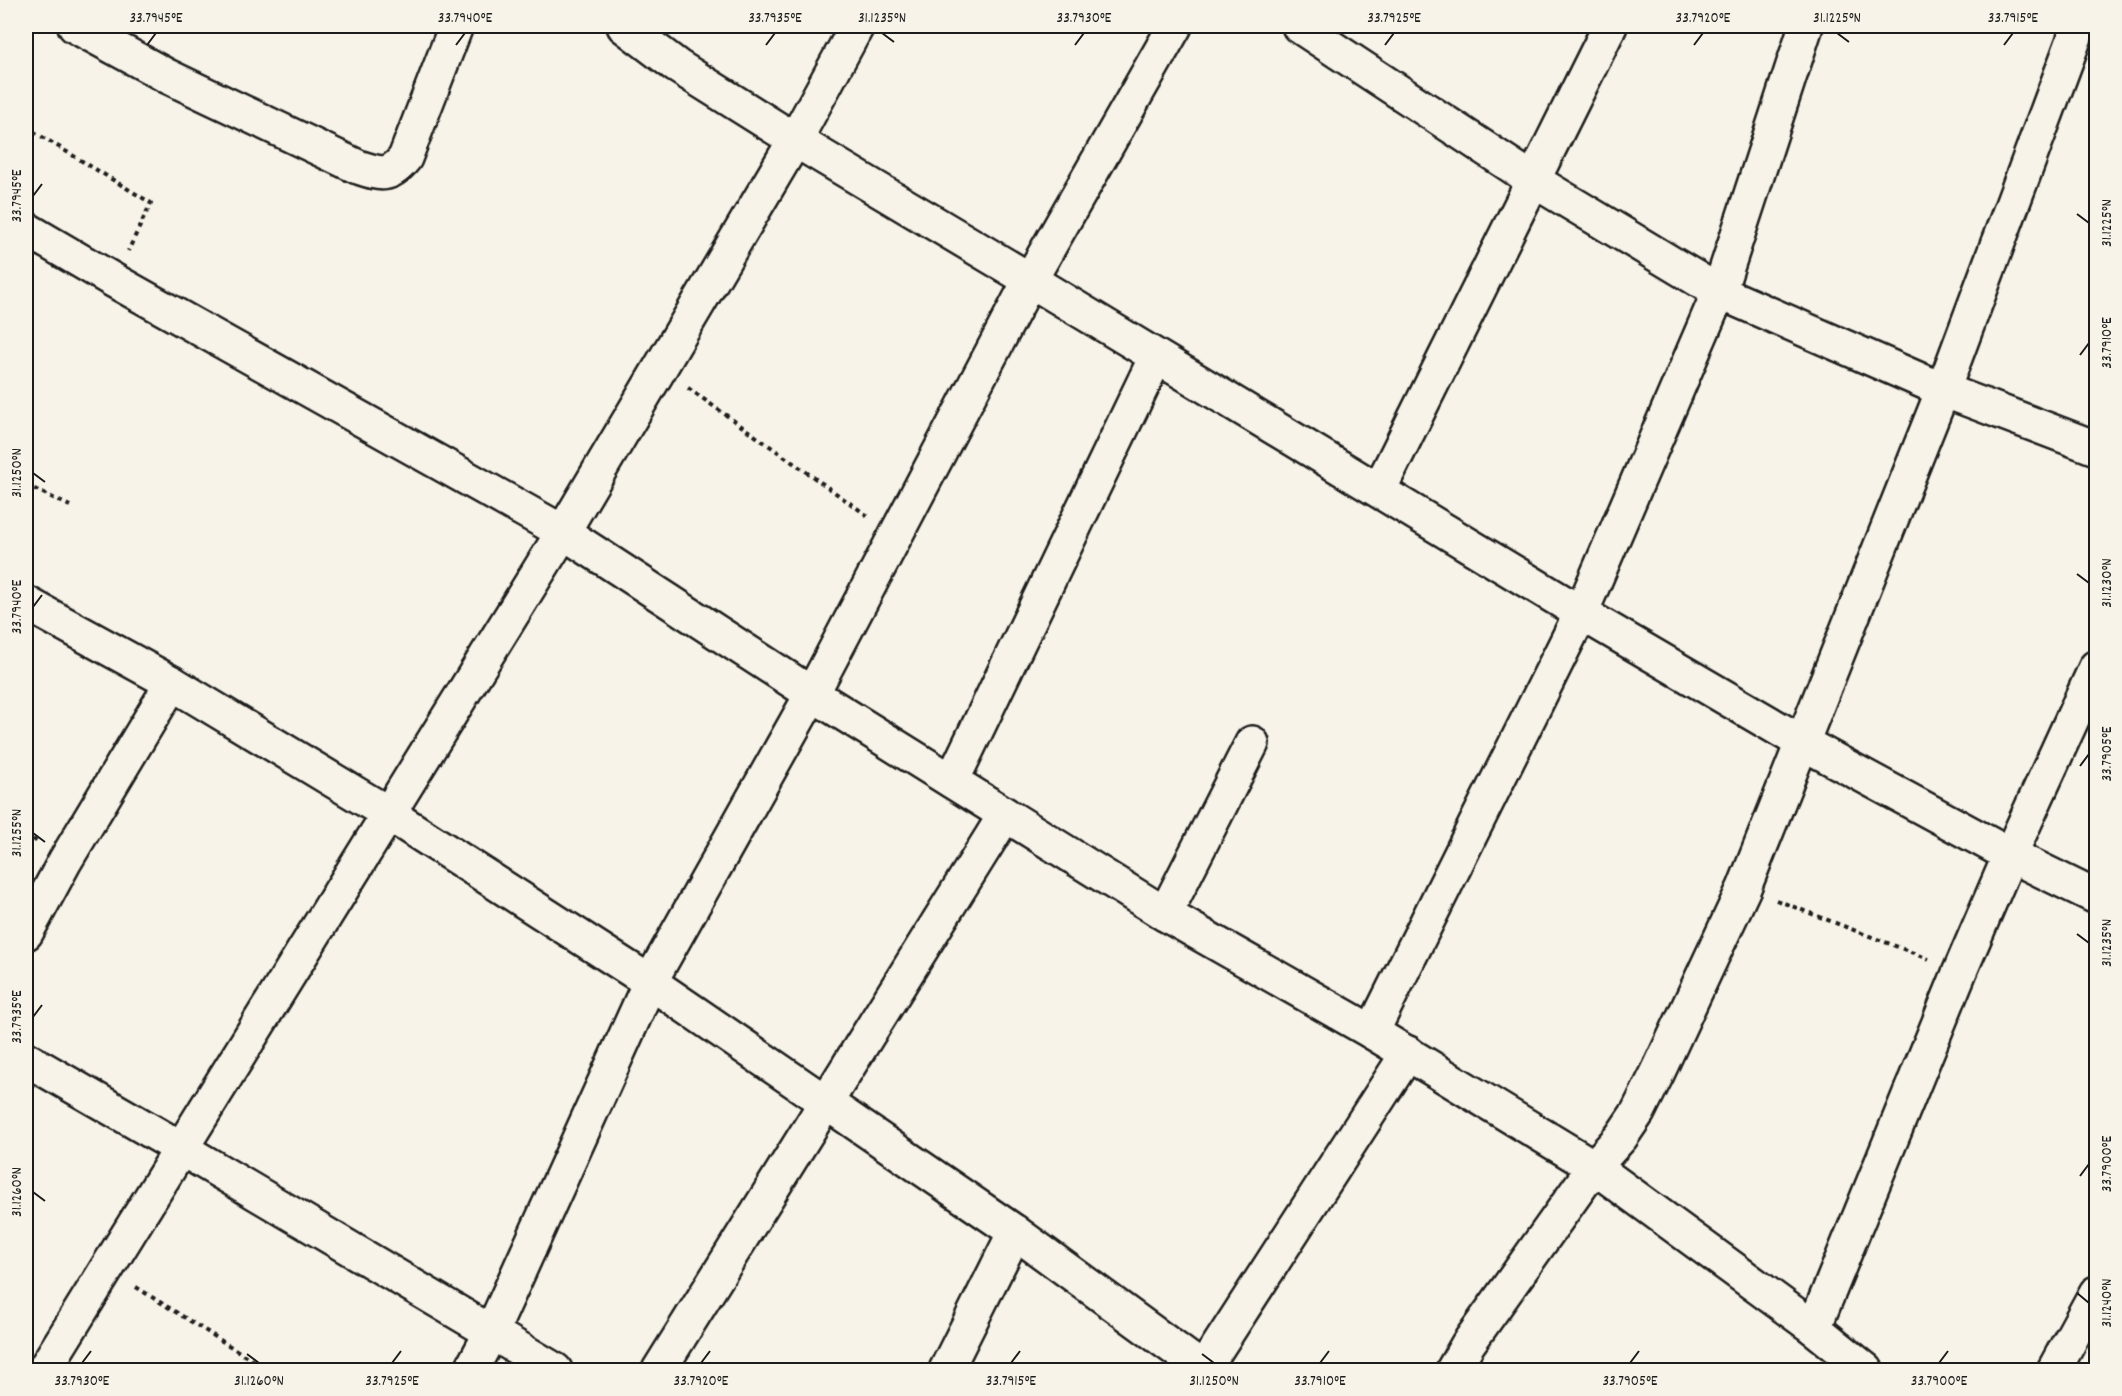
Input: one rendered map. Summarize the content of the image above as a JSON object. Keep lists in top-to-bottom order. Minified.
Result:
{"coordinates":["33.7945°E","33.7940°E","33.7935°E","31.1235°N","33.7930°E","33.7925°E","33.7920°E","31.1225°N","33.7915°E","33.7910°E","31.1250°N","31.1230°N","33.7905°E","31.1255°N","33.7900°E","31.1260°N","31.1240°N"]}
